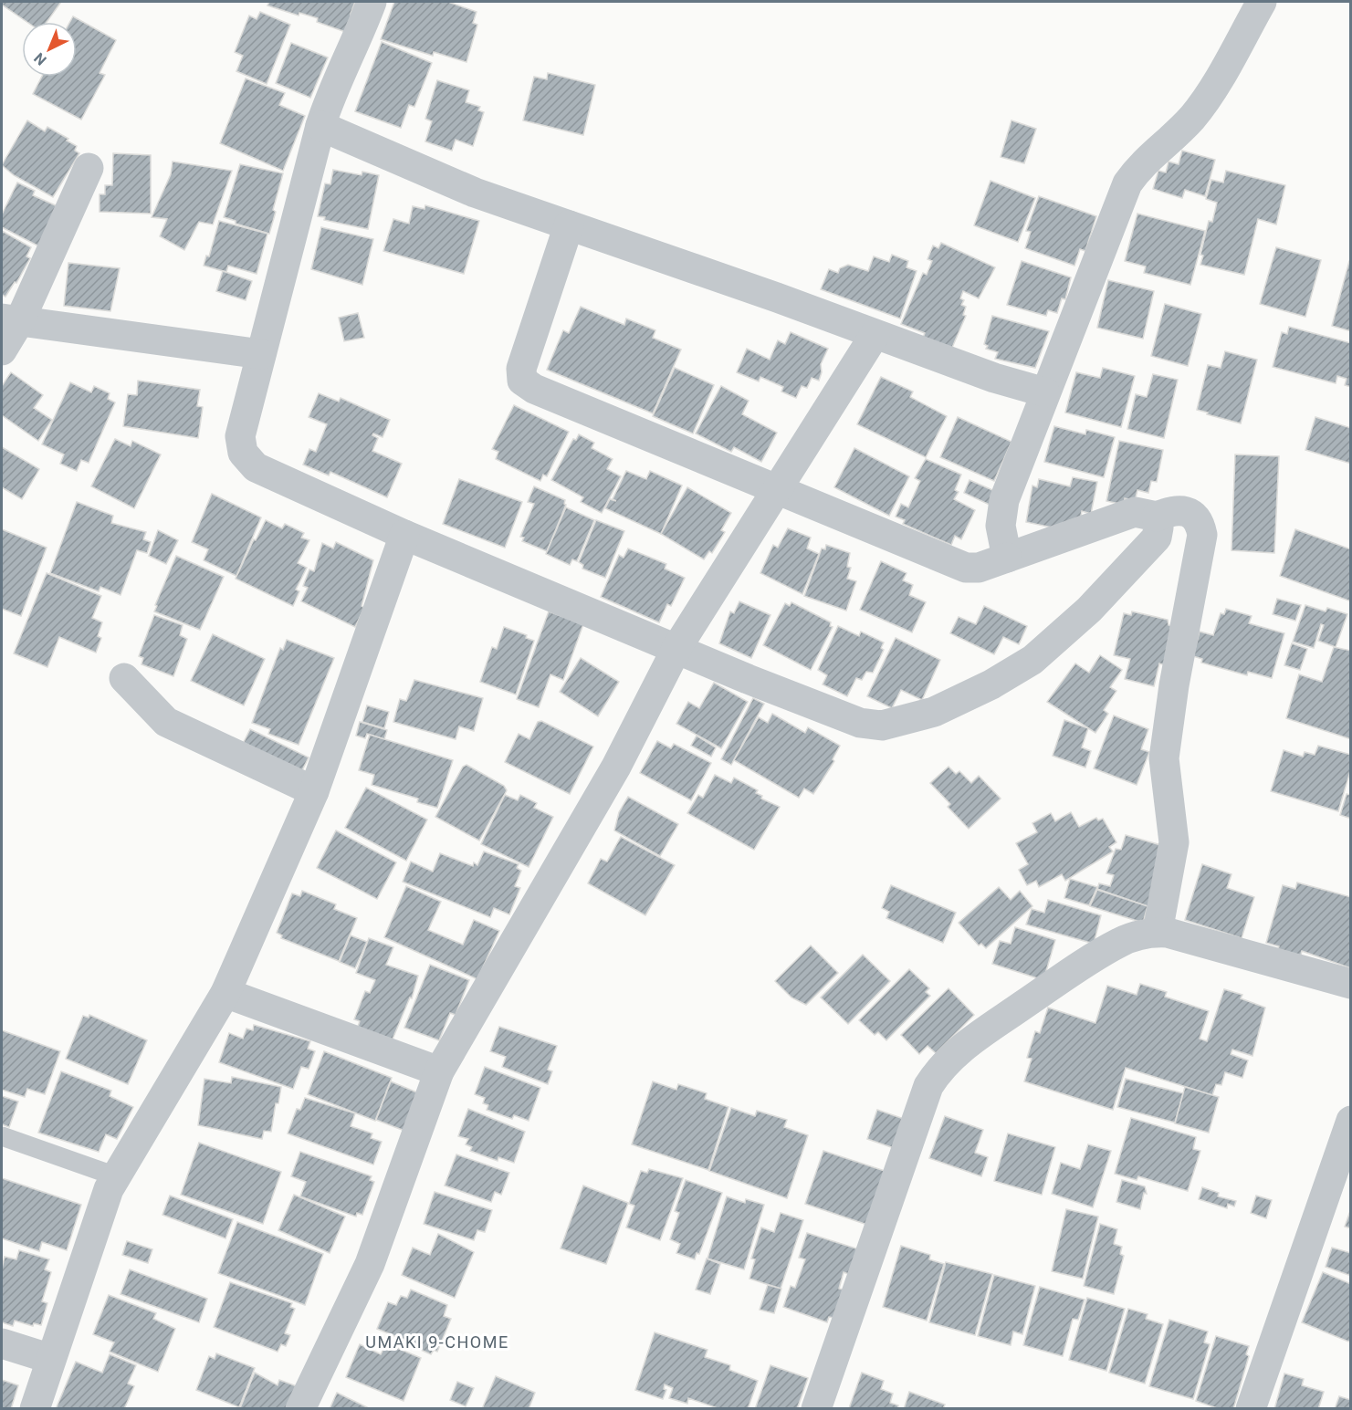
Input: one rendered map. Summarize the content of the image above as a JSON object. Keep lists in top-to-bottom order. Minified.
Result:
{"districts":["UMAKI 9-CHOME"],"north":"bottom left"}
